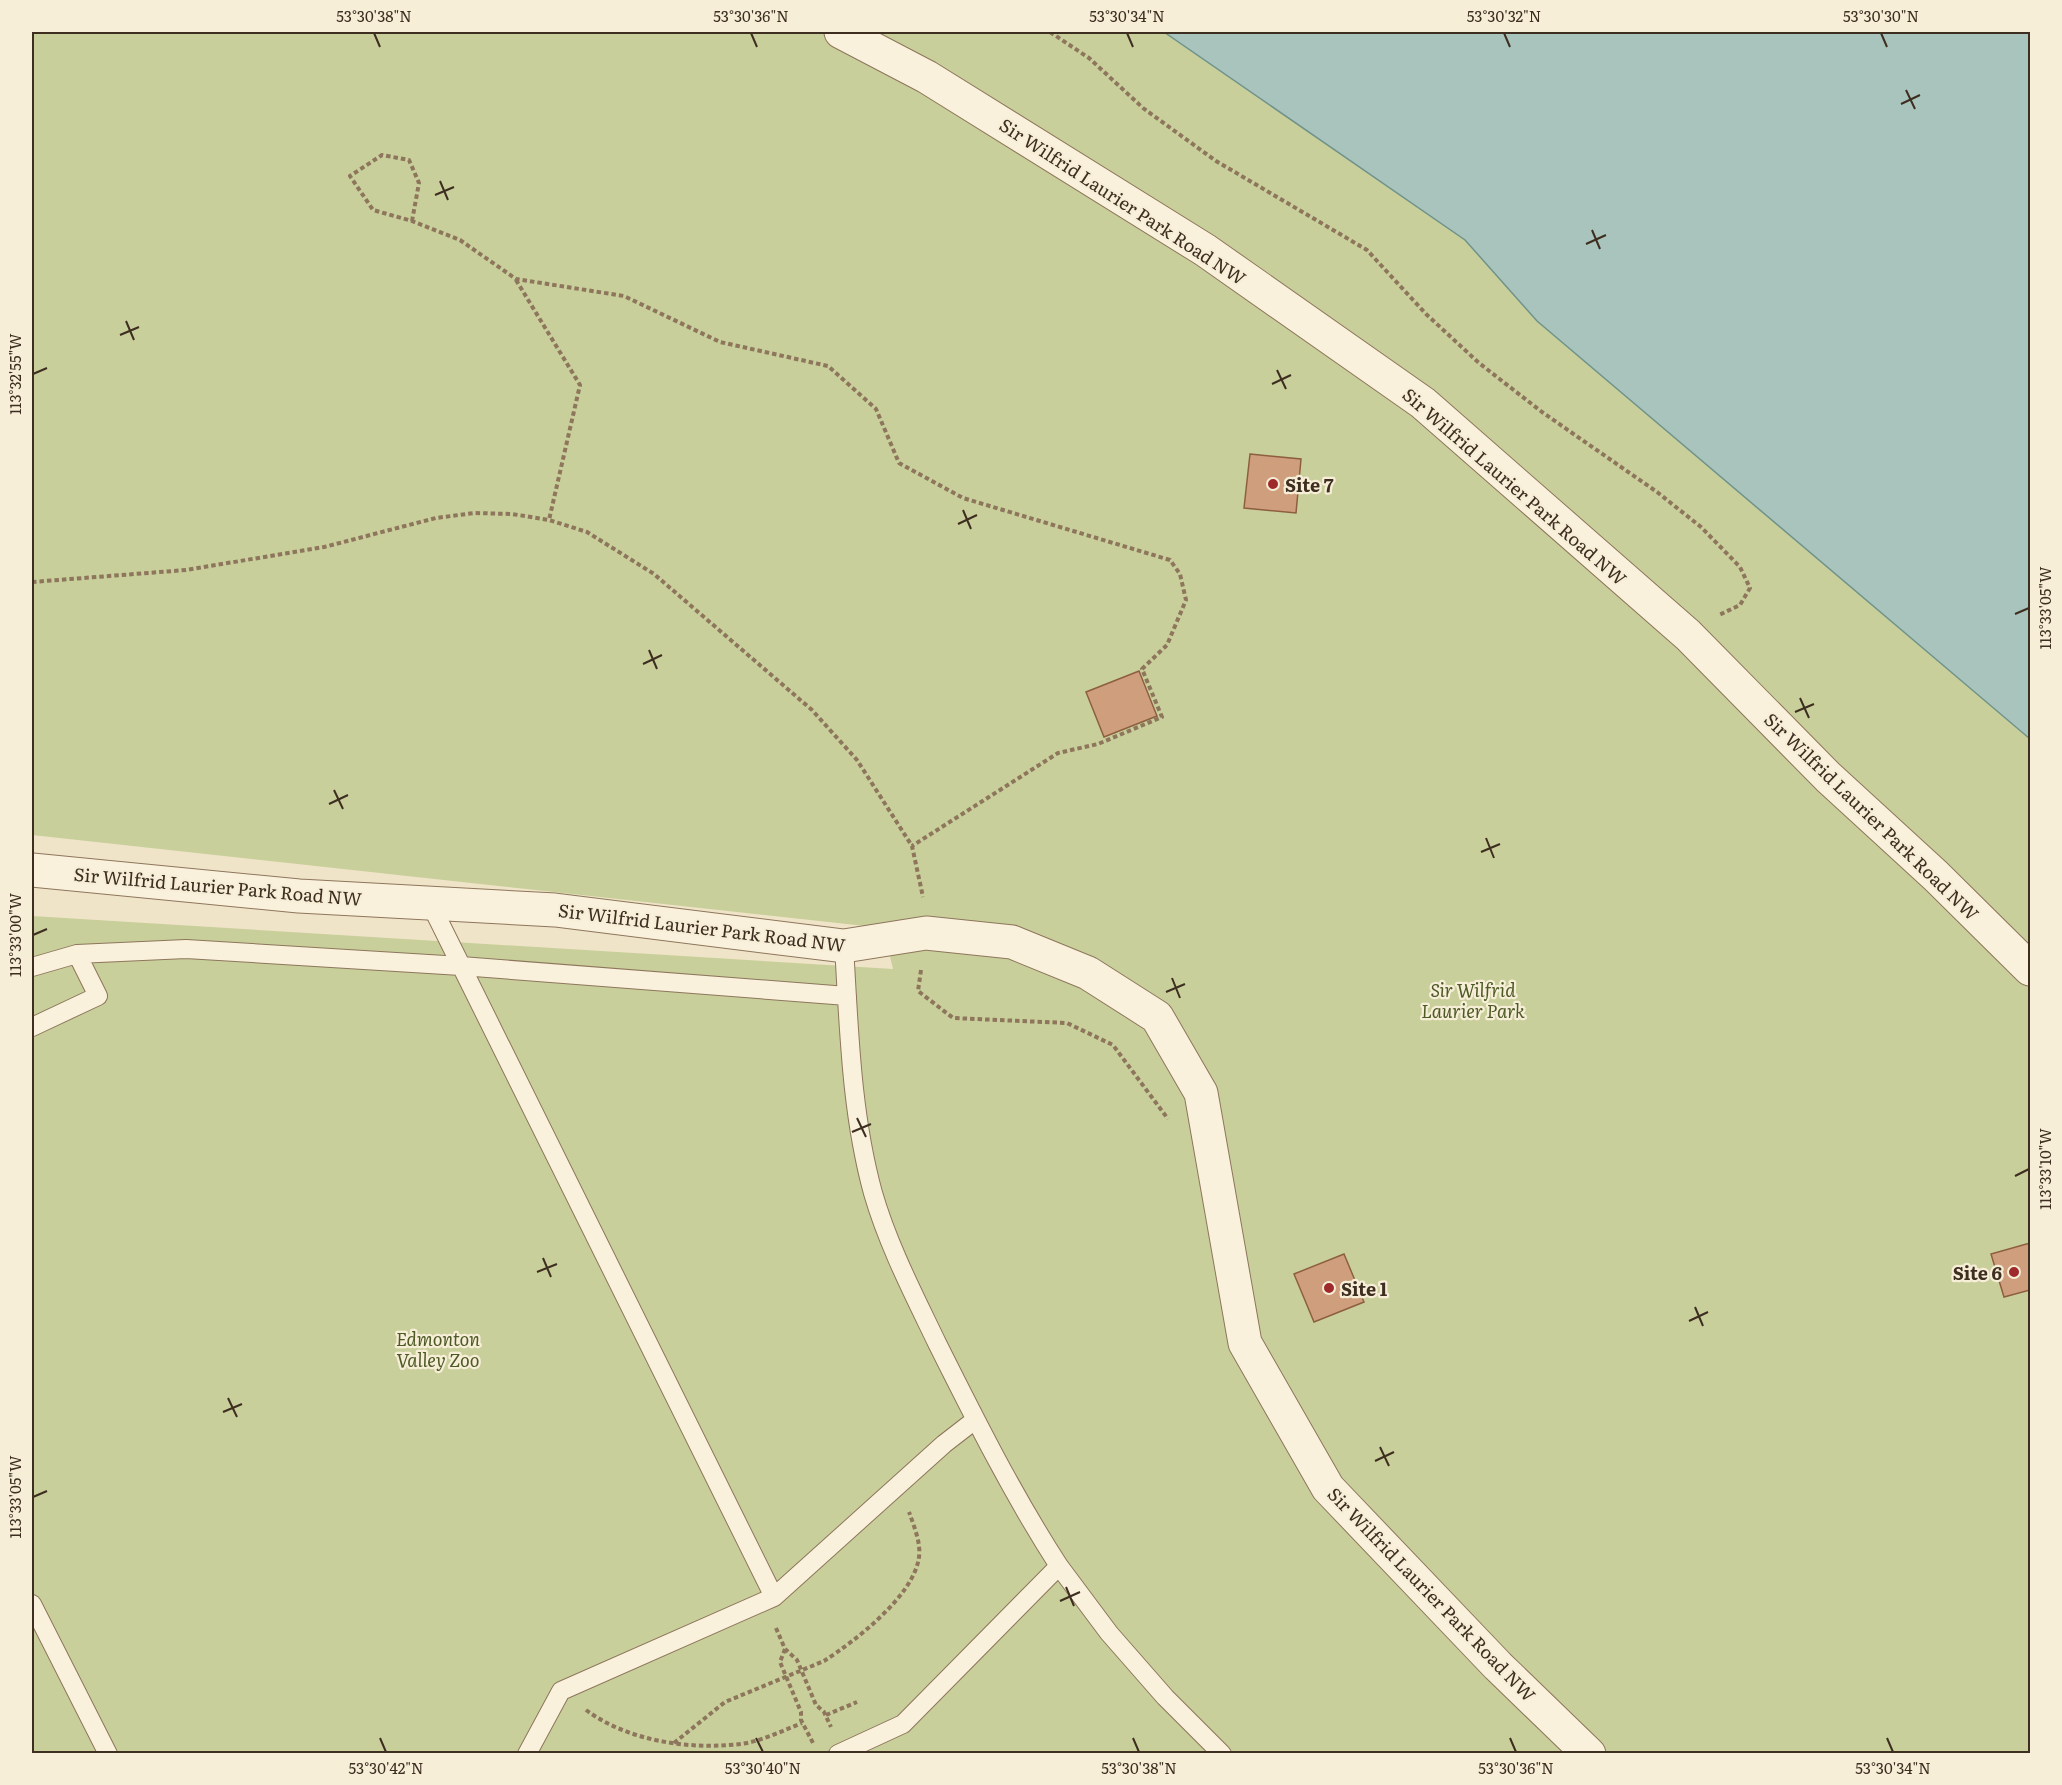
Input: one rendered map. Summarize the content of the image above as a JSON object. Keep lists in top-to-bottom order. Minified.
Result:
{"streets":{"street":["Sir Wilfrid Laurier Park Road NW"]},"parks":["Sir Wilfrid Laurier Park","Edmonton Valley Zoo"],"places":["Site 7","Site 6","Site 1"],"coordinates":["53°30'38\"N","53°30'36\"N","53°30'34\"N","53°30'32\"N","53°30'30\"N","113°32'55\"W","113°33'05\"W","113°33'00\"W","113°33'10\"W","53°30'42\"N","53°30'40\"N"]}
